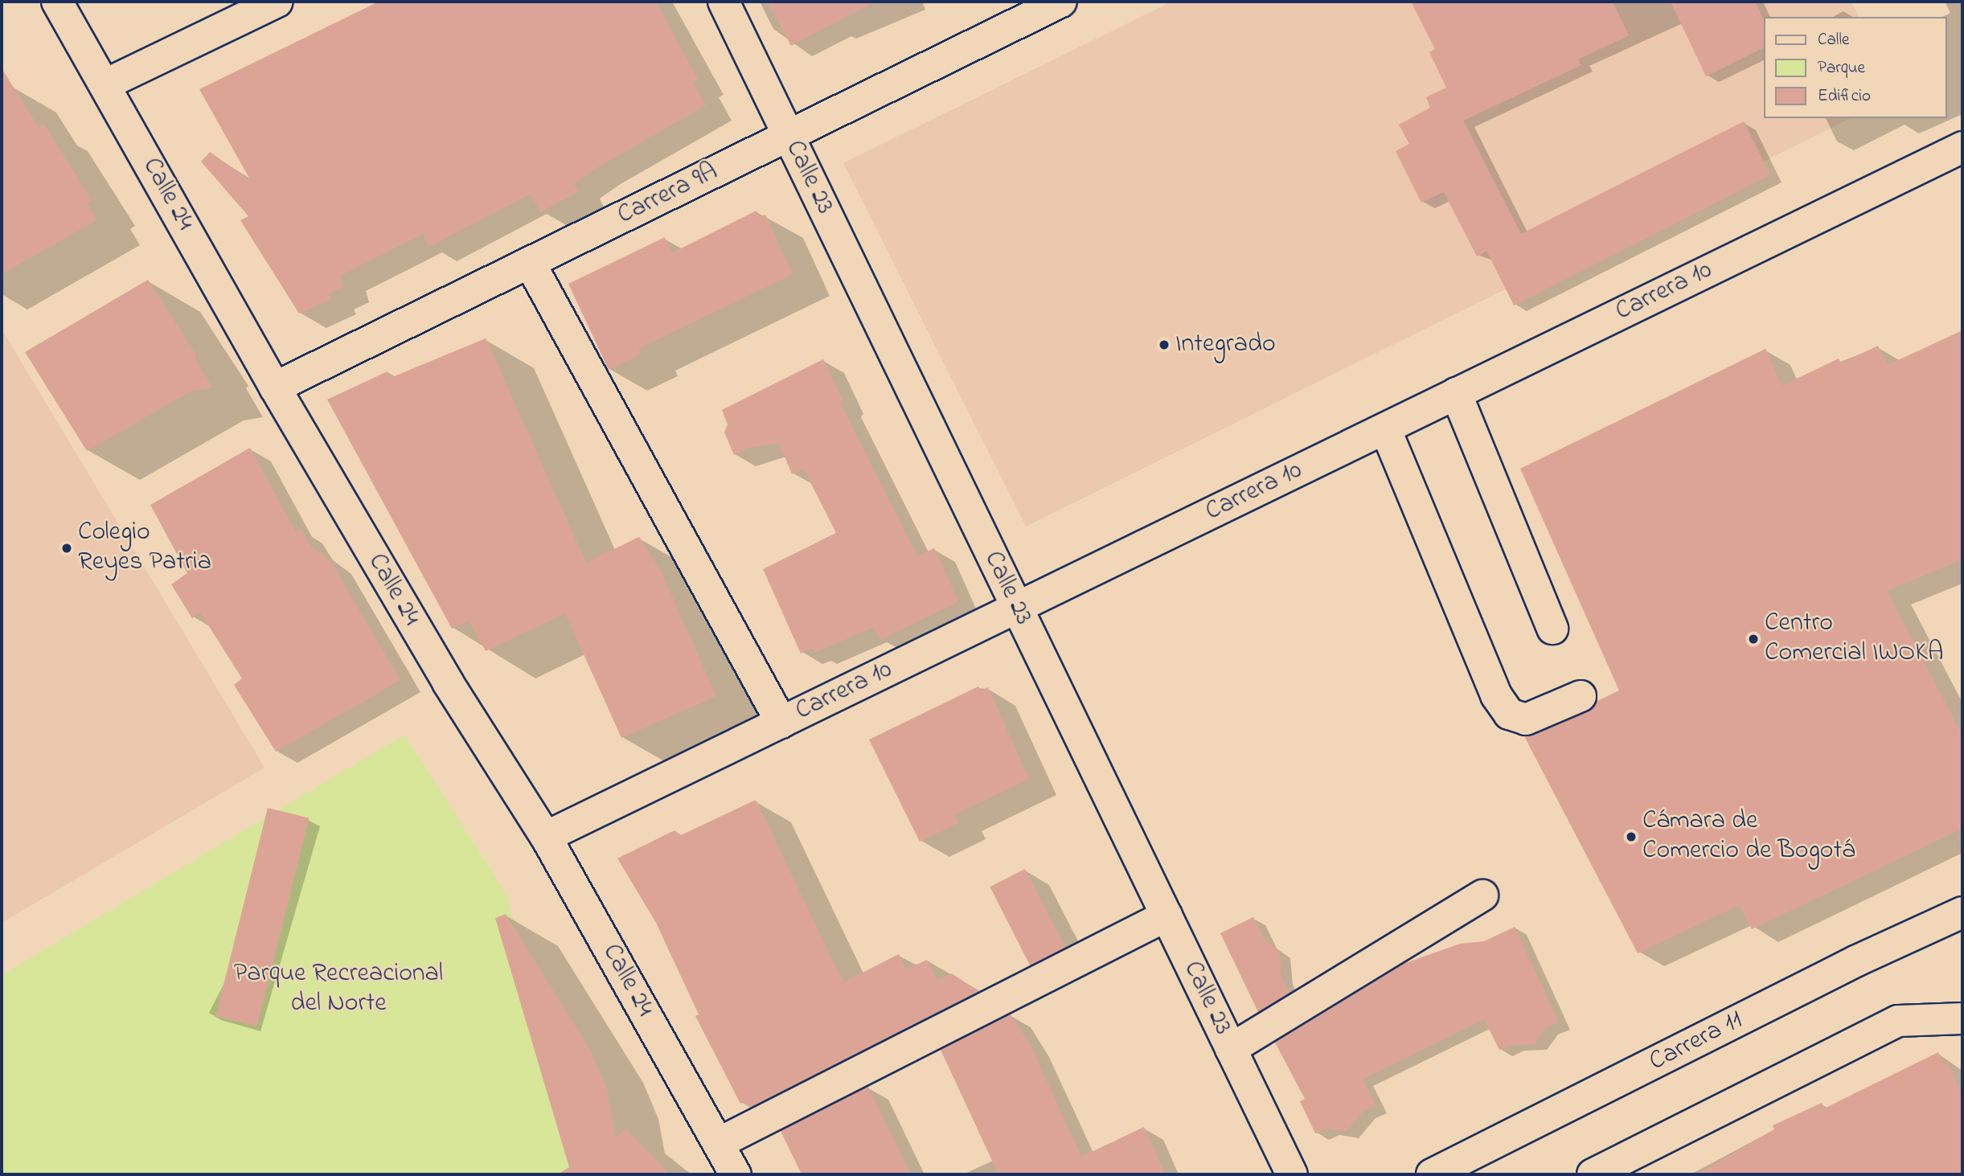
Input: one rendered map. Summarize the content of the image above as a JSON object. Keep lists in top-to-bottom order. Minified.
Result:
{"streets":{"street":["Calle 23","Calle 24","Carrera 9A","Carrera 10","Carrera 11"]},"crossings":[["Calle 23","Carrera 9A"],["Calle 23","Carrera 10"],["Calle 24","Carrera 9A"],["Calle 24","Carrera 10"]],"parks":["Parque Recreacional del Norte"],"places":["Integrado","Colegio Reyes Patria","Centro Comercial IWOKA","Cámara de Comercio de Bogotá"],"legend":["Calle","Parque","Edificio"]}
